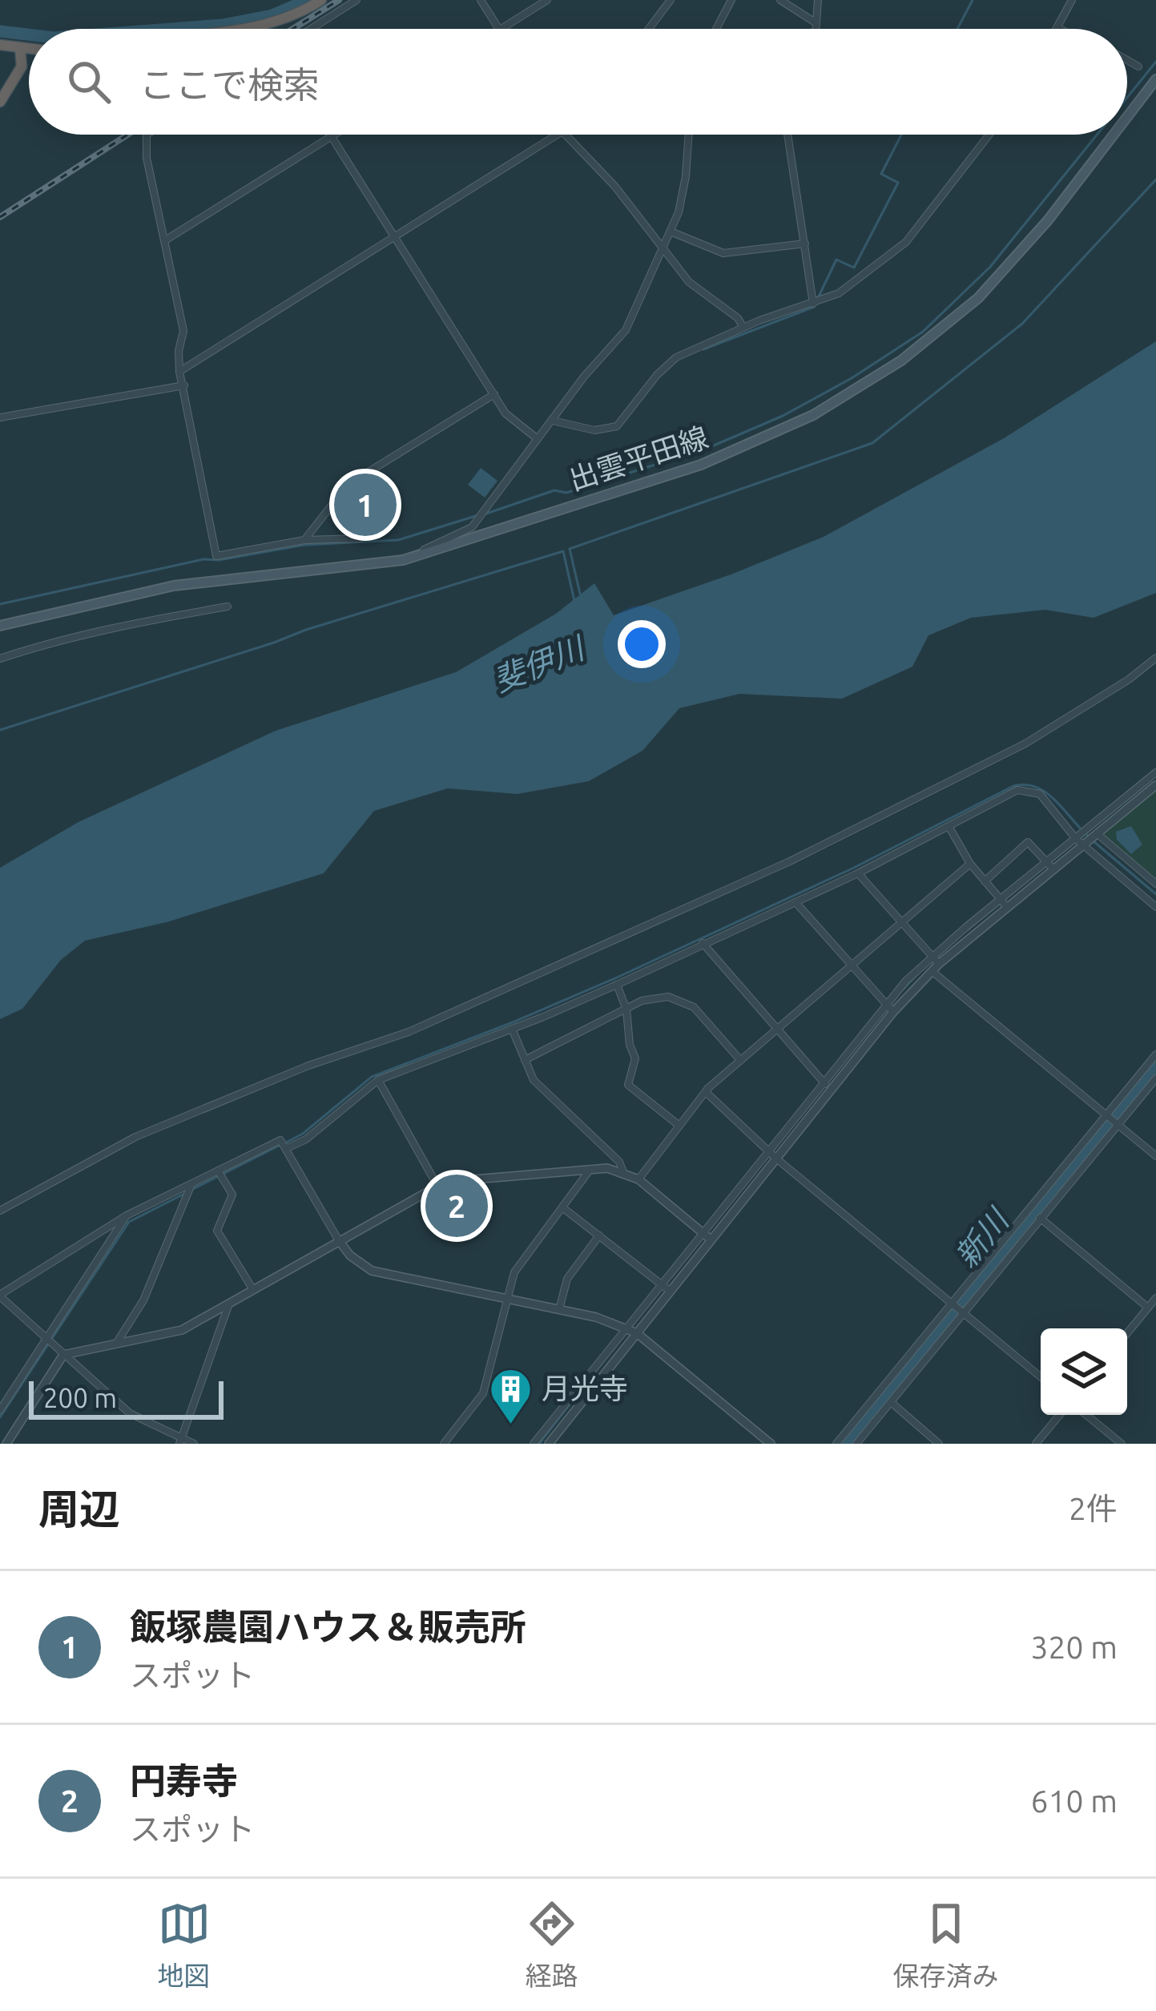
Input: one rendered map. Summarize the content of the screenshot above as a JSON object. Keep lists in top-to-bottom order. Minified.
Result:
{"streets":{"main road":["出雲平田線"]},"water":["斐伊川","新川"],"places":{"building":["月光寺"]},"scale_bar":"200 m","page":{"search":"ここで検索","pins":["1","2"],"scale":"200 m","heading":["周辺","2件"],"list":[{"mark":"1","name":"飯塚農園ハウス＆販売所","note":"スポット","value":"320 m"},{"mark":"2","name":"円寿寺","note":"スポット","value":"610 m"}],"nav":["地図","経路","保存済み"]}}
